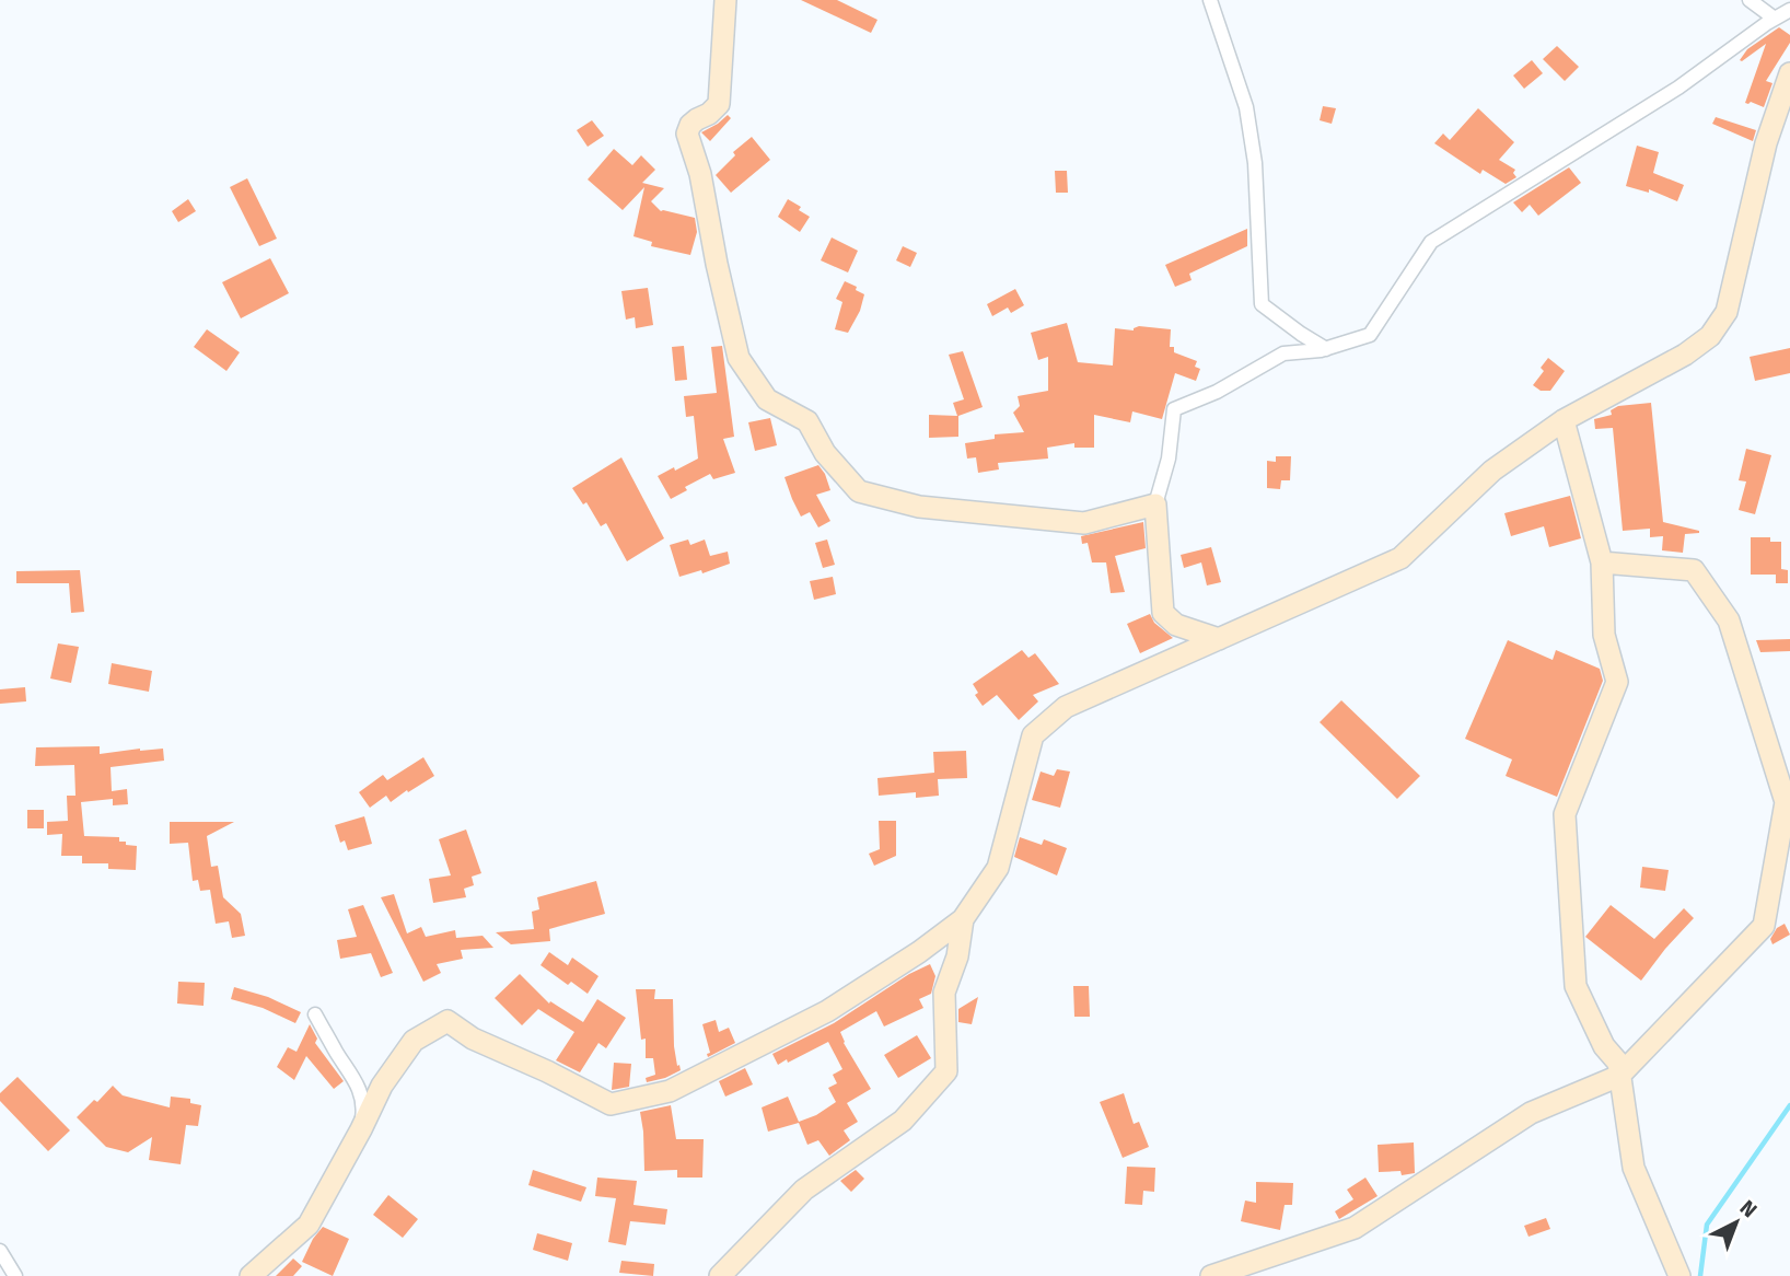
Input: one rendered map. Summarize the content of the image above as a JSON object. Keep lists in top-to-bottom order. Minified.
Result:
{"north":"top right"}
